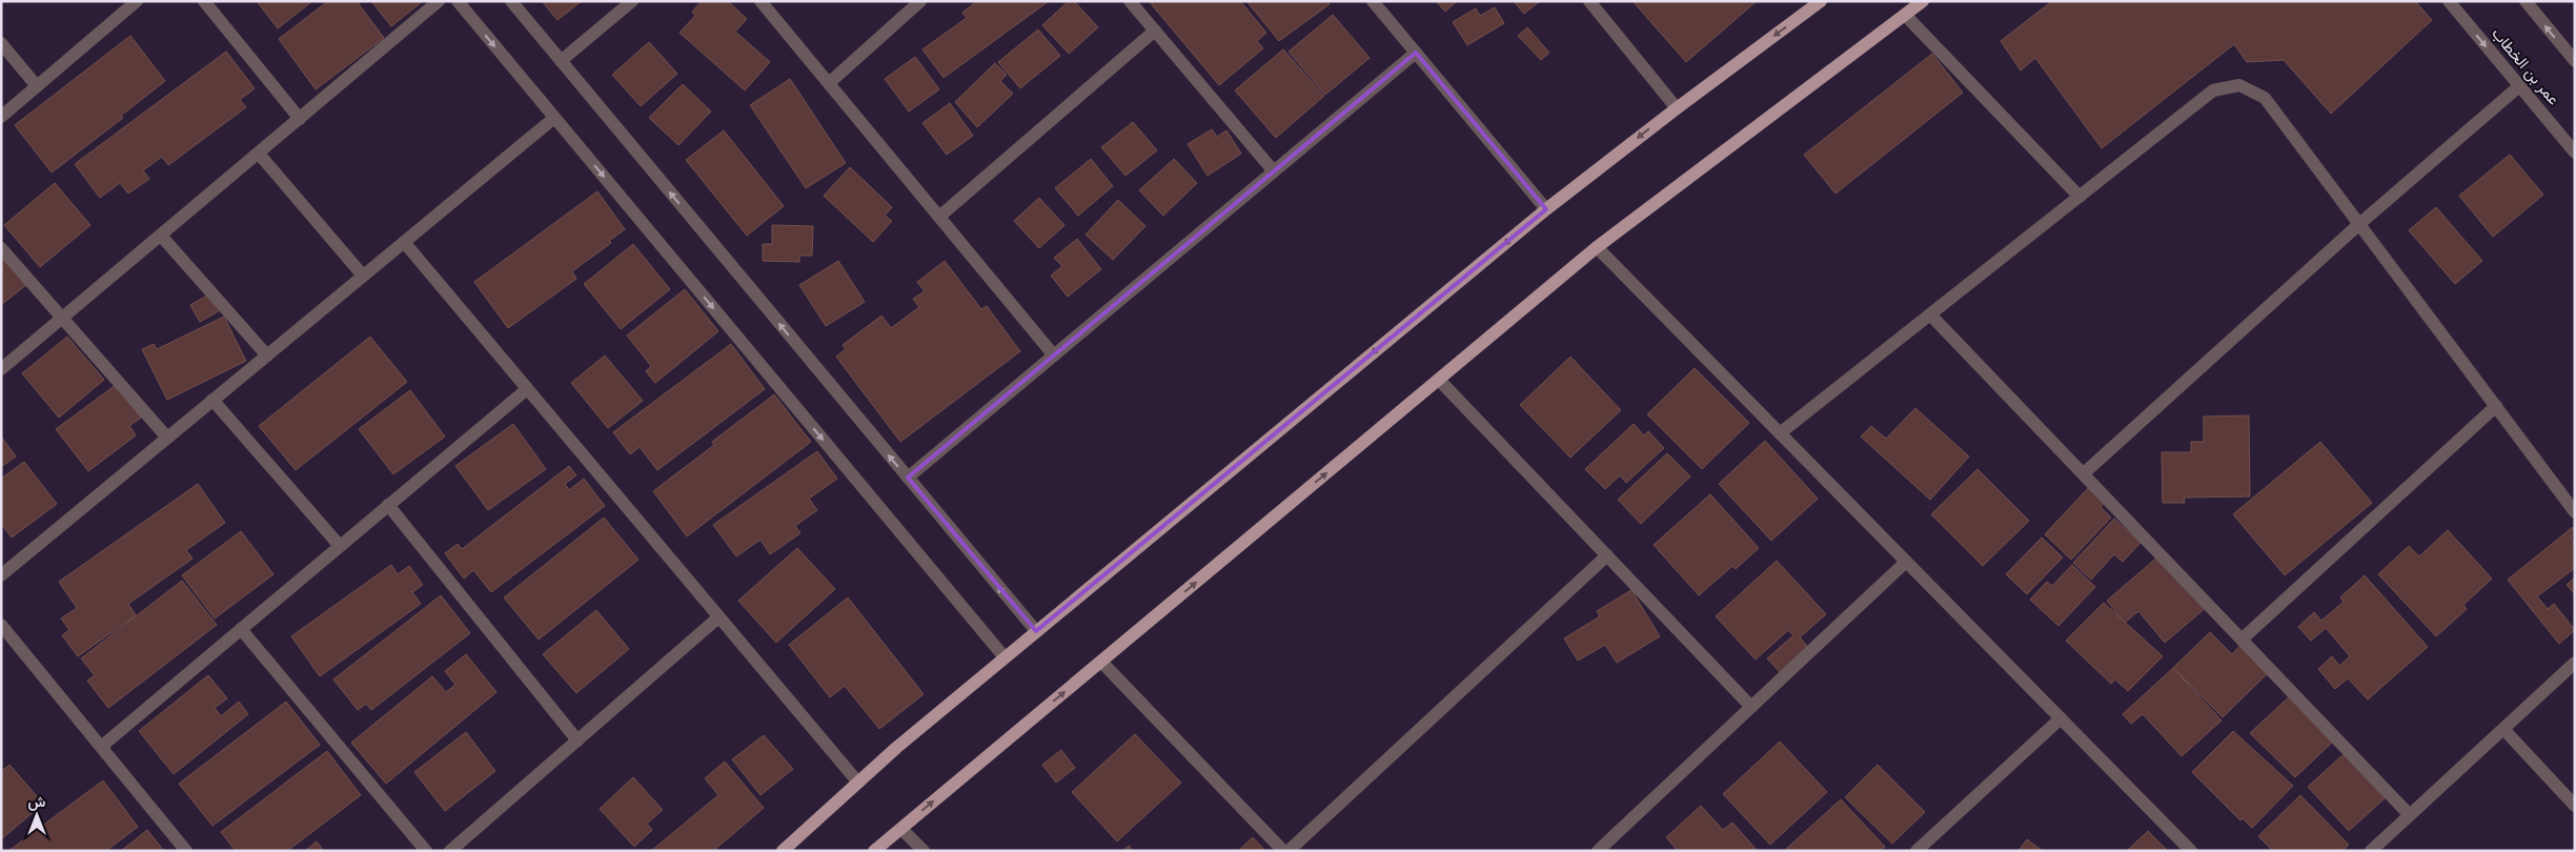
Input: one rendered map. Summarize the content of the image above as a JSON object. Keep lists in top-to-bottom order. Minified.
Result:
{"streets":{"street":["عمر بن الخطاب"]},"north":"top"}
